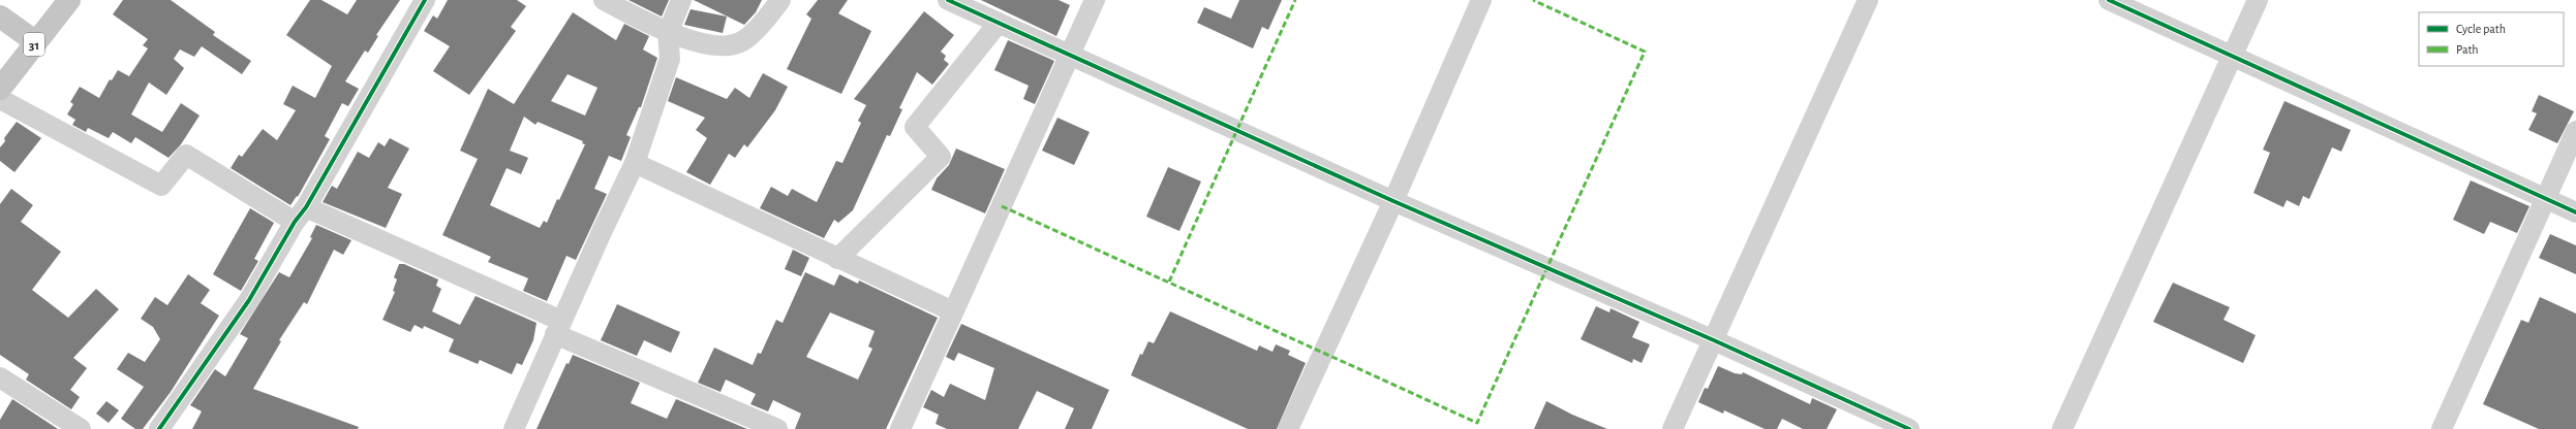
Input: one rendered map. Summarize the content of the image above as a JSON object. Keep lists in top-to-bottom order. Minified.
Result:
{"streets":{"main road":["31"]},"legend":["Cycle path","Path"]}
